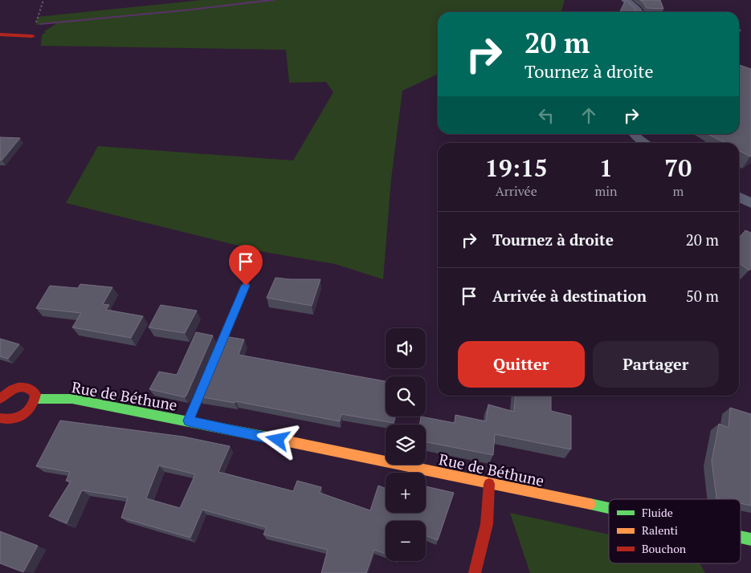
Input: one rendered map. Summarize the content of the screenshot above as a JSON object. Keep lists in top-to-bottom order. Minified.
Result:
{"streets":{"street":["Rue de Béthune"]},"legend":["Fluide","Ralenti","Bouchon"],"page":{"turn":["20 m","Tournez à droite"],"eta":["19:15","Arrivée","1","min","70","m"],"list":[{"name":"Tournez à droite","value":"20 m"},{"name":"Arrivée à destination","value":"50 m"}],"map_buttons":["+","−"],"buttons":["Quitter","Partager"]}}
